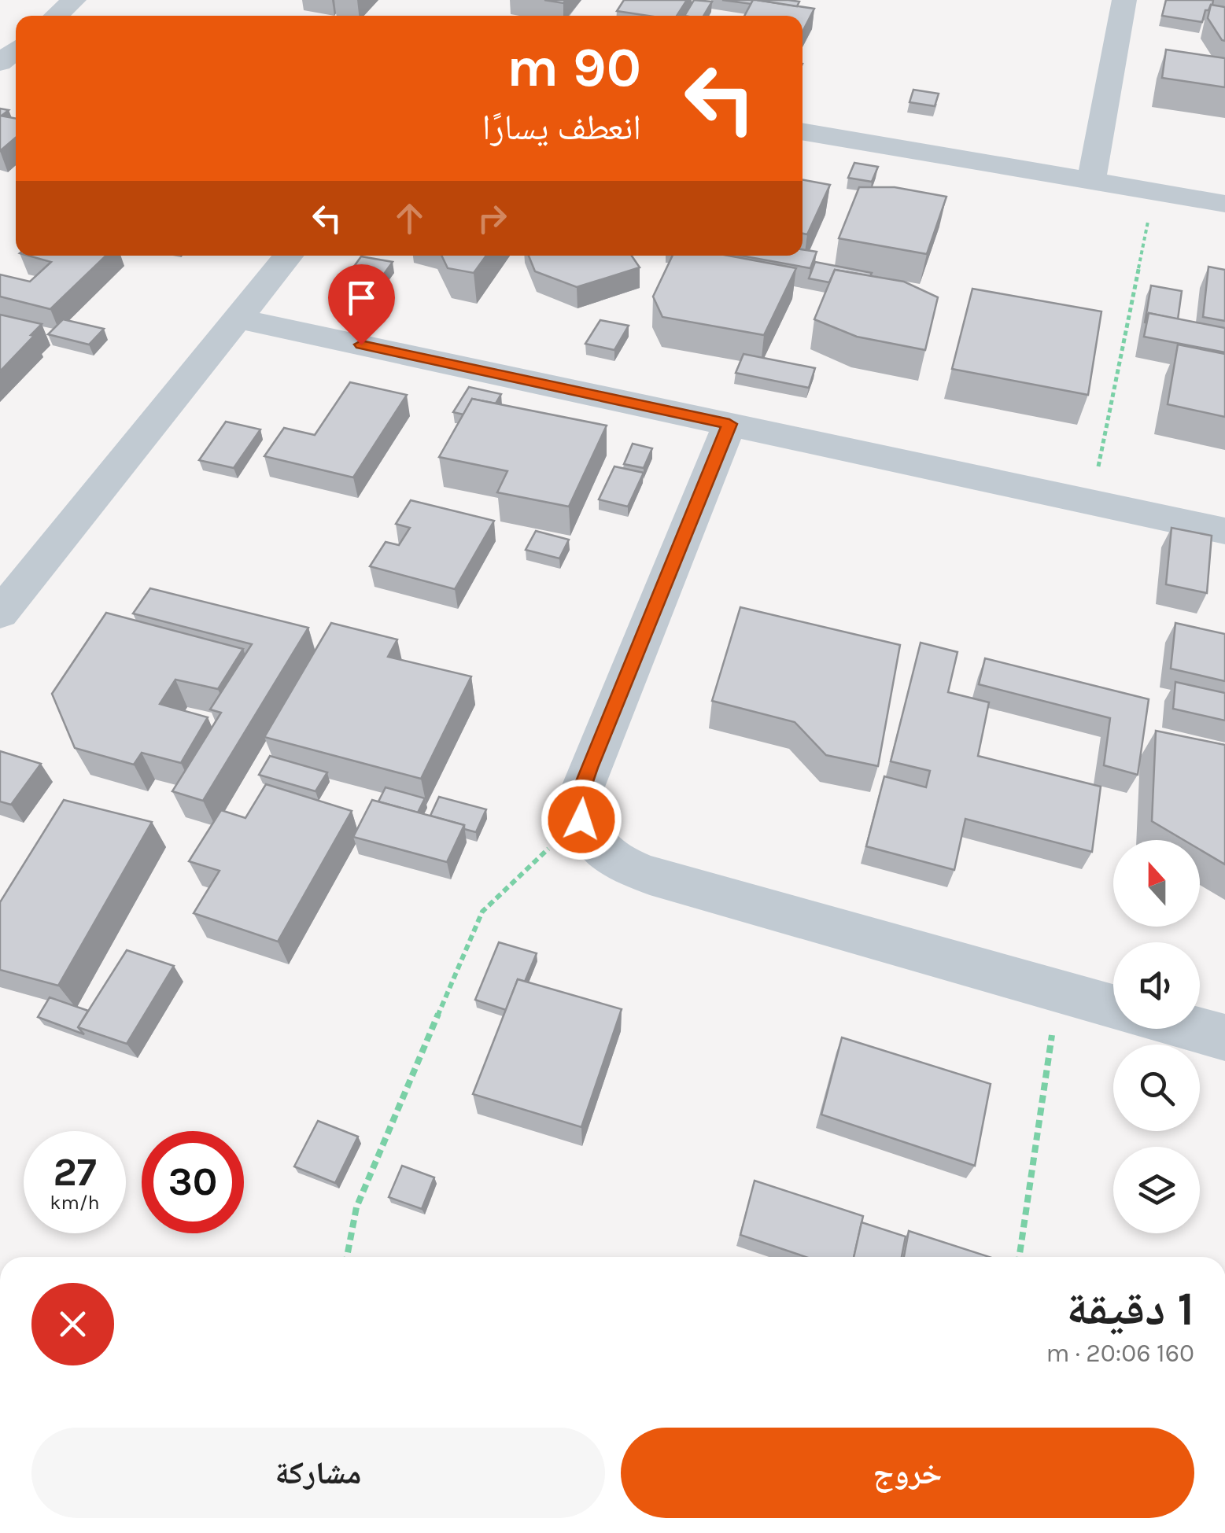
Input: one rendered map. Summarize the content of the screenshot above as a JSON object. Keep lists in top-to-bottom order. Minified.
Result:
{"north":"top","page":{"turn":["90 m","انعطف يسارًا"],"speed":"27 km/h","limit":"30","heading":["1 دقيقة","160 m · 20:06"],"buttons":["خروج","مشاركة"]}}
